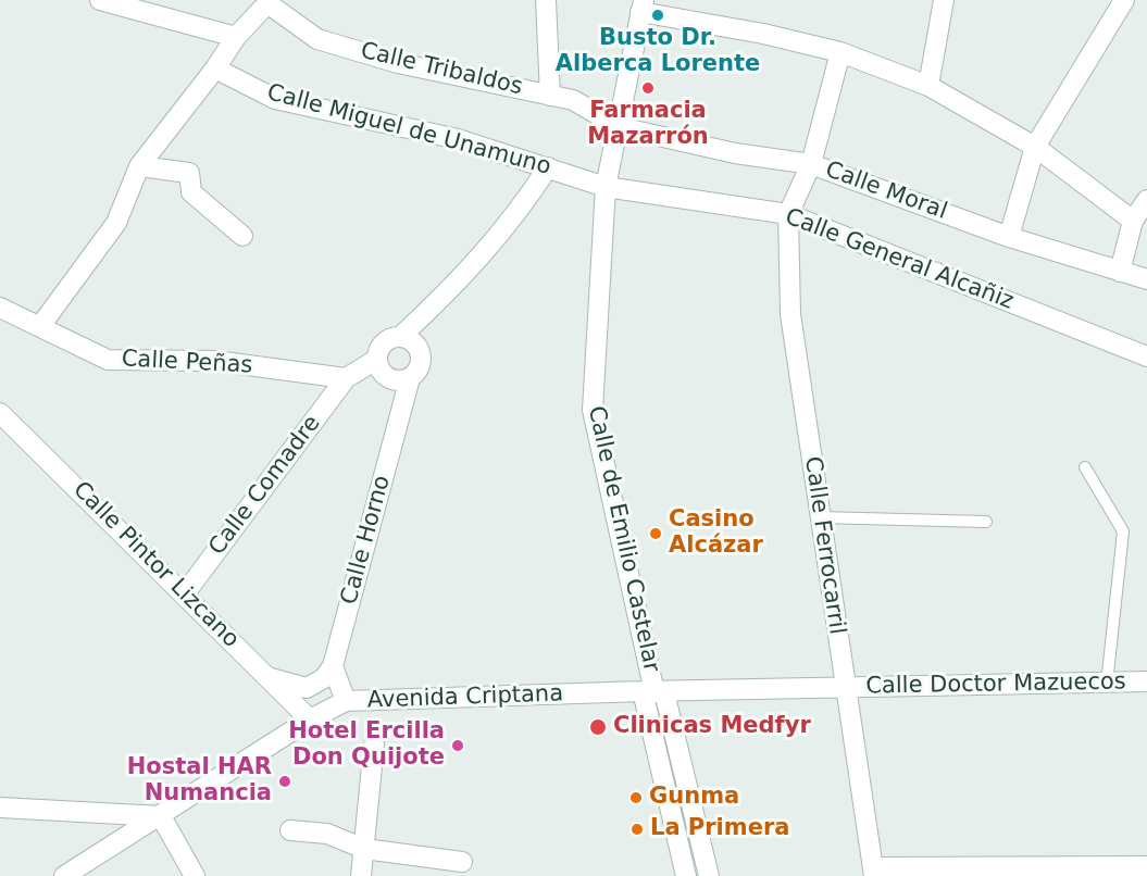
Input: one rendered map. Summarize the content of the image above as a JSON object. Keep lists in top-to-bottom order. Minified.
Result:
{"streets":{"street":["Calle Tribaldos","Calle Miguel de Unamuno","Calle Moral","Calle General Alcañiz","Calle Peñas","Calle Comadre","Calle de Emilio Castelar","Calle Horno","Calle Ferrocarril","Calle Pintor Lizcano","Calle Doctor Mazuecos","Avenida Criptana"]},"crossings":[["Calle Tribaldos","Calle Moral"],["Calle Tribaldos","Calle de Emilio Castelar"],["Calle Miguel de Unamuno","Calle General Alcañiz"],["Calle Miguel de Unamuno","Calle de Emilio Castelar"],["Calle Moral","Calle de Emilio Castelar"],["Calle General Alcañiz","Calle de Emilio Castelar"],["Calle General Alcañiz","Calle Ferrocarril"],["Calle Peñas","Calle Comadre"],["Calle Comadre","Calle Pintor Lizcano"],["Calle de Emilio Castelar","Calle Doctor Mazuecos"],["Calle de Emilio Castelar","Avenida Criptana"],["Calle Ferrocarril","Calle Doctor Mazuecos"],["Calle Pintor Lizcano","Avenida Criptana"],["Calle Doctor Mazuecos","Avenida Criptana"]],"places":["Busto Dr. Alberca Lorente","Farmacia Mazarrón","Casino Alcázar","Clinicas Medfyr","Hotel Ercilla Don Quijote","Hostal HAR Numancia","Gunma","La Primera"]}
